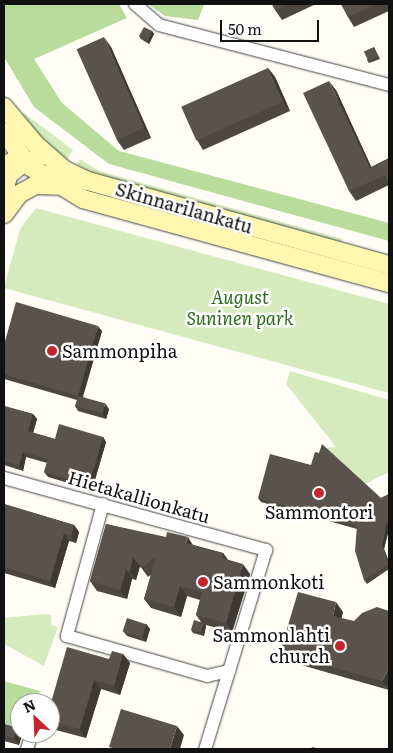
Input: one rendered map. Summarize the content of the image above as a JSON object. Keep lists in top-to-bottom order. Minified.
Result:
{"streets":{"main road":["Skinnarilankatu"],"street":["Hietakallionkatu"]},"parks":["August Suninen park"],"places":["Sammonpiha","Sammontori","Sammonkoti","Sammonlahti church"],"scale_bar":"50 m","north":"top left"}
